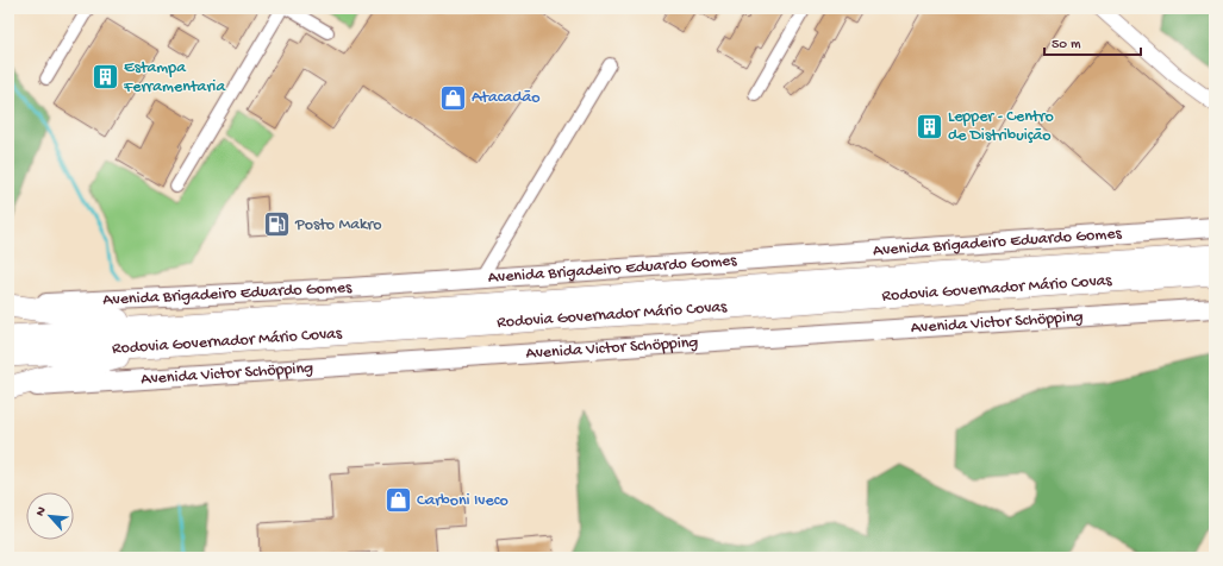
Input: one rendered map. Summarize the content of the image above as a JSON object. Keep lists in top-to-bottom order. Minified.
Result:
{"streets":{"highway":["Rodovia Governador Mário Covas"],"main road":["Avenida Brigadeiro Eduardo Gomes","Avenida Victor Schöpping"]},"places":{"building":["Estampa Ferramentaria","Lepper - Centro de Distribuição"],"shop":["Atacadão","Carboni Iveco"],"fuel station":["Posto Makro"]},"scale_bar":"50 m","north":"top left"}
